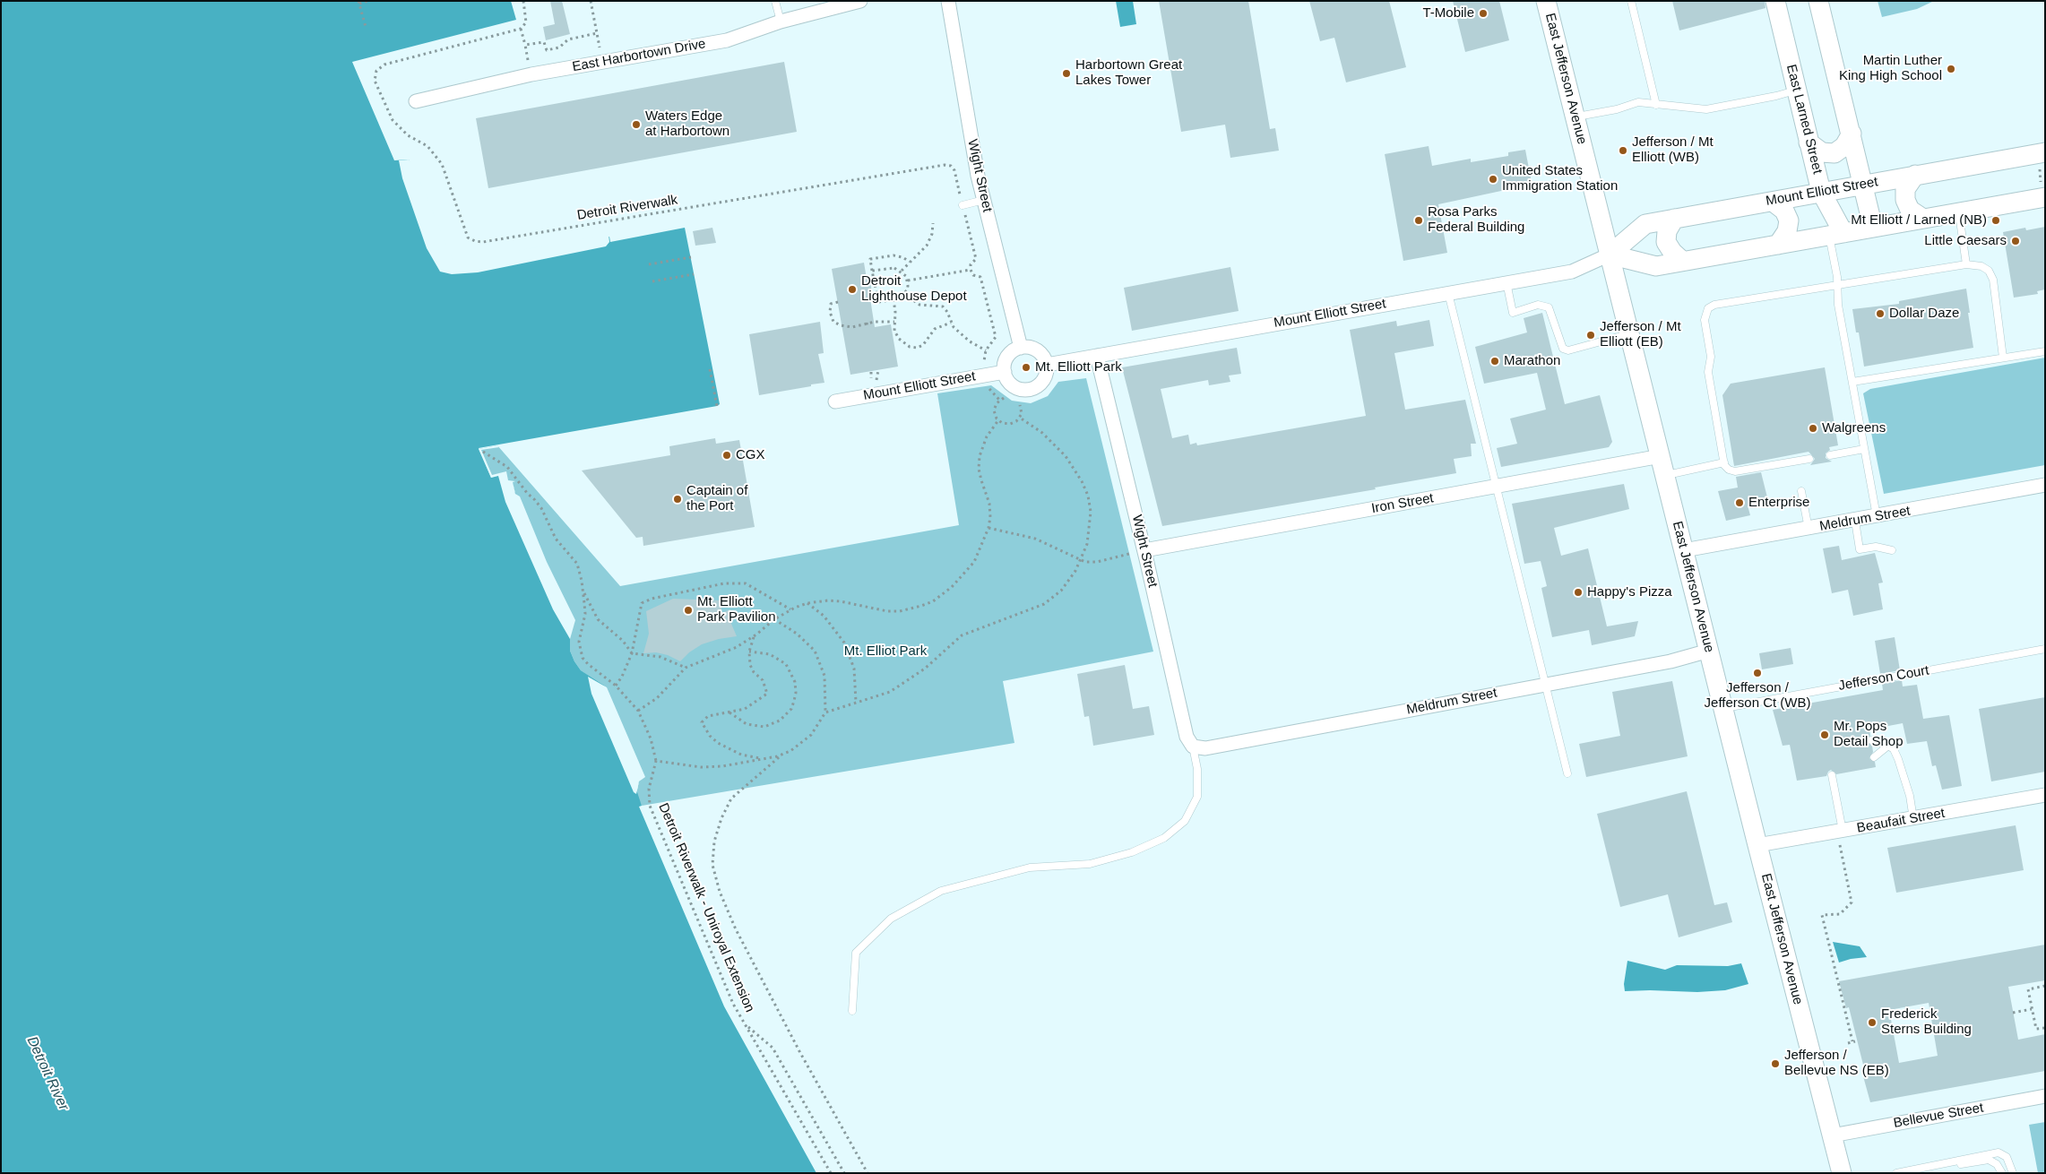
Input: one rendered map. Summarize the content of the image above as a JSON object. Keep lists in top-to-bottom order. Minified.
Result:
{"streets":{"main road":["East Jefferson Avenue","East Larned Street","Mount Elliott Street"],"street":["East Harbortown Drive","Wight Street","Iron Street","Meldrum Street","Beaufait Street","Bellevue Street"],"lane":["Jefferson Court"],"path":["Detroit Riverwalk","Detroit Riverwalk - Uniroyal Extension"]},"crossings":[["East Jefferson Avenue","Mount Elliott Street"],["East Jefferson Avenue","Iron Street"],["East Jefferson Avenue","Meldrum Street"],["East Jefferson Avenue","Jefferson Court"],["East Jefferson Avenue","Beaufait Street"],["East Jefferson Avenue","Bellevue Street"],["East Larned Street","Mount Elliott Street"],["Wight Street","Mount Elliott Street"],["Wight Street","Iron Street"],["Wight Street","Meldrum Street"]],"water":["Detroit River"],"parks":["Mt. Elliot Park"],"places":["T-Mobile","Martin Luther King High School","Harbortown Great Lakes Tower","Waters Edge at Harbortown","Jefferson / Mt Elliott (WB)","United States Immigration Station","Rosa Parks Federal Building","Mt Elliott / Larned (NB)","Little Caesars","Detroit Lighthouse Depot","Dollar Daze","Jefferson / Mt Elliott (EB)","Marathon","Mt. Elliott Park","Walgreens","CGX","Captain of the Port","Enterprise","Happy's Pizza","Mt. Elliott Park Pavilion","Jefferson / Jefferson Ct (WB)","Mr. Pops Detail Shop","Frederick Sterns Building","Jefferson / Bellevue NS (EB)"]}
